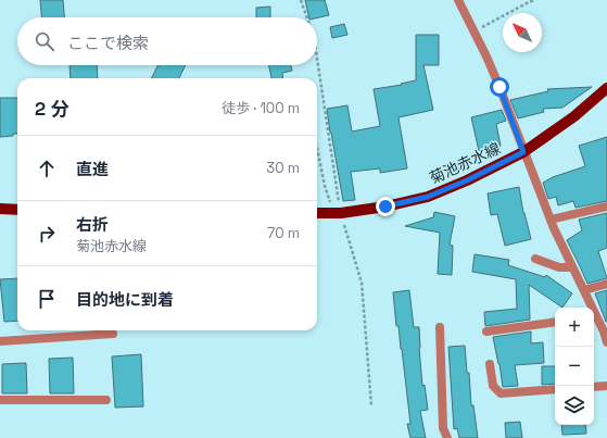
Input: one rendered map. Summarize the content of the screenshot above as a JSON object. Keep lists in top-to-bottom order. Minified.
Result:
{"streets":{"main road":["菊池赤水線"]},"north":"top left","page":{"search":"ここで検索","heading":["2 分","徒歩 · 100 m"],"list":[["直進","30 m"],["右折","菊池赤水線","70 m"],"目的地に到着"],"map_buttons":["+","−"]}}
